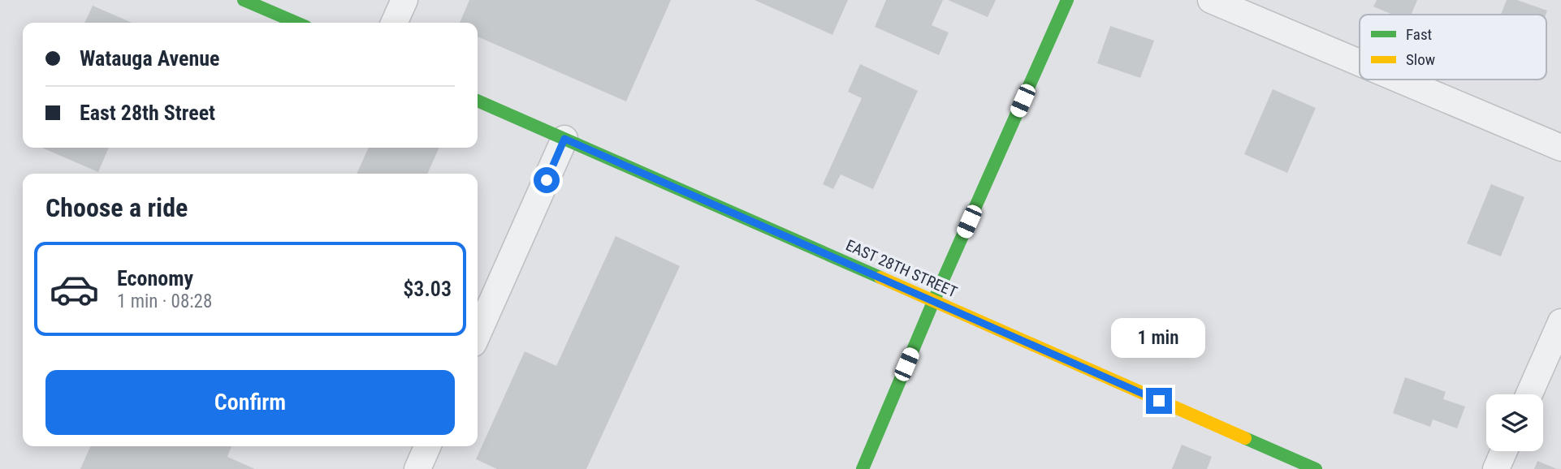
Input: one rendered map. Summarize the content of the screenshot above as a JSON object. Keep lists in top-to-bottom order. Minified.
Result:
{"streets":{"street":["EAST 28TH STREET"]},"legend":["Fast","Slow"],"page":{"banner":["Watauga Avenue","East 28th Street"],"heading":"Choose a ride","list":[{"name":"Economy","note":"1 min · 08:28","value":"$3.03"}],"bubble":"1 min","buttons":"Confirm"}}
